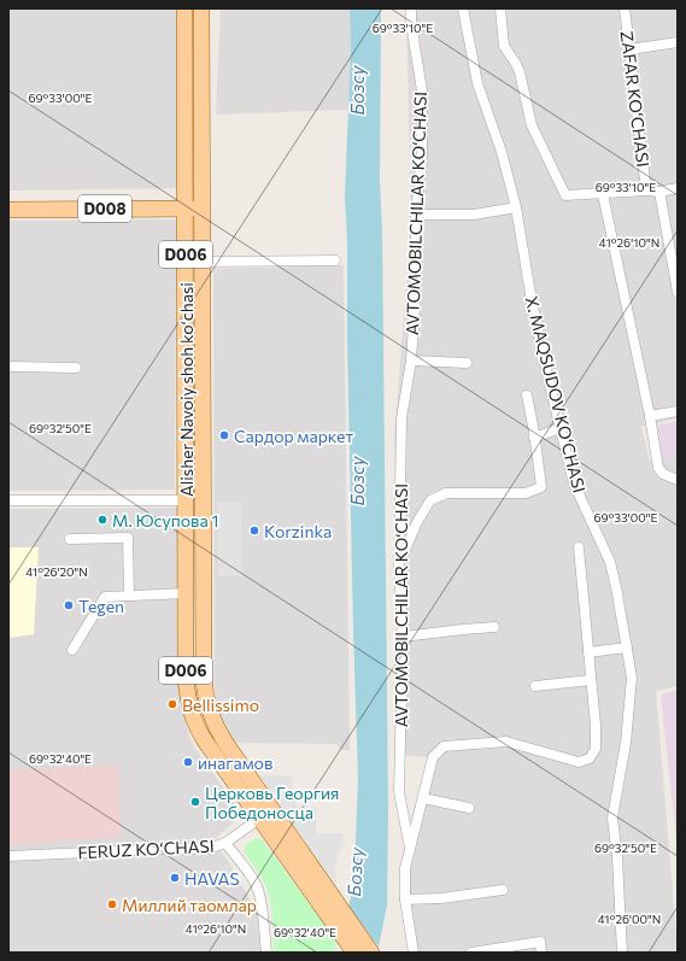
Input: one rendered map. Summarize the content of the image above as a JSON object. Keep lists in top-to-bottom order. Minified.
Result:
{"streets":{"main road":["D008","D006","Alisher Navoiy shoh koʻchasi"],"street":["ZAFAR KO‘CHASI","AVTOMOBILCHILAR KO‘CHASI","X. MAQSUDOV KO‘CHASI","FERUZ KO‘CHASI"]},"crossings":[["D008","Alisher Navoiy shoh koʻchasi"],["Alisher Navoiy shoh koʻchasi","FERUZ KO‘CHASI"]],"water":["Бозсу"],"places":["Сардор маркет","М. Юсупова 1","Korzinka","Tegen","Bellissimo","инагамов","Церковь Георгия Победоносца","HAVAS","Миллий таомлар"],"coordinates":["69°33'10\"E","69°33'00\"E","41°26'10\"N","69°32'50\"E","41°26'20\"N","69°32'40\"E","41°26'00\"N"]}
